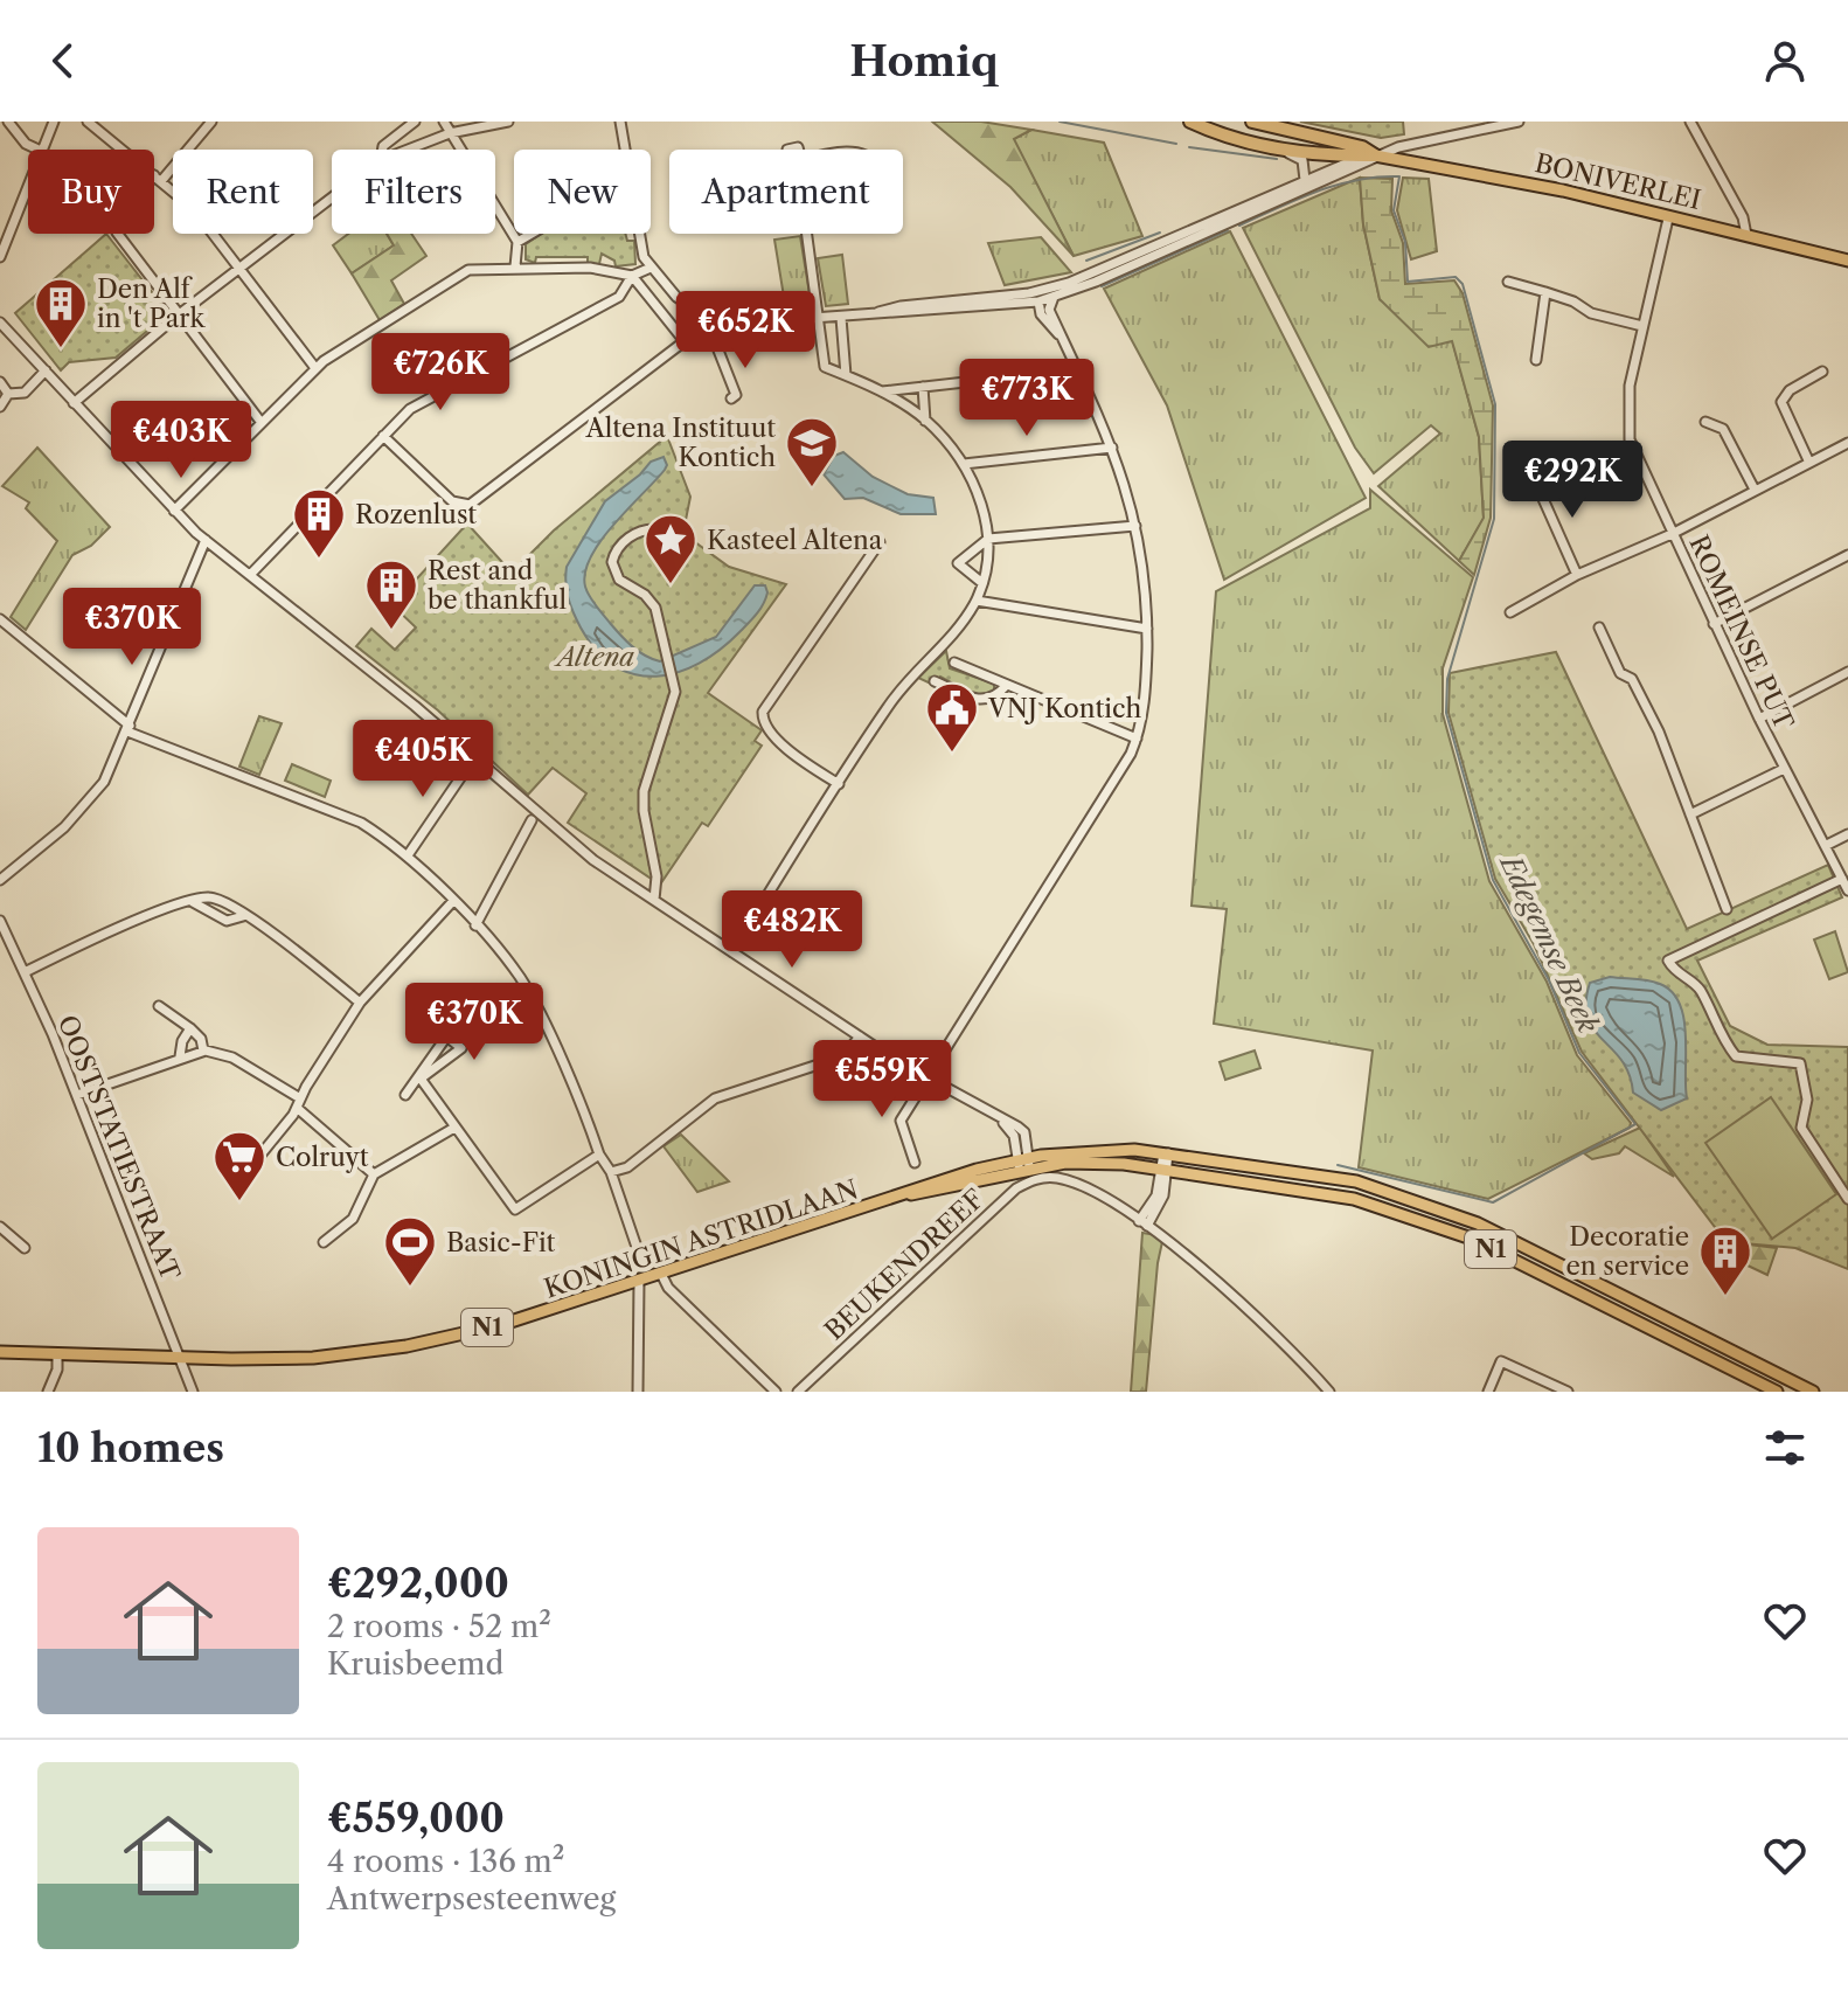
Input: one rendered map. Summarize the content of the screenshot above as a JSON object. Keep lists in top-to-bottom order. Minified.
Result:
{"streets":{"highway":["BONIVERLEI"],"main road":["KONINGIN ASTRIDLAAN","N1"],"street":["ROMEINSE PUT","OOSTSTATIESTRAAT","BEUKENDREEF"]},"crossings":[["BONIVERLEI","ROMEINSE PUT"],["OOSTSTATIESTRAAT","KONINGIN ASTRIDLAAN"],["KONINGIN ASTRIDLAAN","N1"]],"water":["Edegemse Beek"],"parks":["Altena"],"places":{"building":["Den Alf in 't Park","Rozenlust","Rest and be thankful","Decoratie en service"],"school or university":["Altena Instituut Kontich"],"place":["Kasteel Altena"],"public building":["VNJ Kontich"],"supermarket":["Colruyt"],"sports":["Basic-Fit"]},"page":{"header":"Homiq","chip":["Buy","Rent","Filters","New","Apartment"],"price":["€652K","€726K","€773K","€403K","€292K","€370K","€405K","€482K","€370K","€559K"],"heading":"10 homes","list":[{"name":"€292,000","note":"2 rooms · 52 m² · Kruisbeemd"},{"name":"€559,000","note":"4 rooms · 136 m² · Antwerpsesteenweg"}]}}
